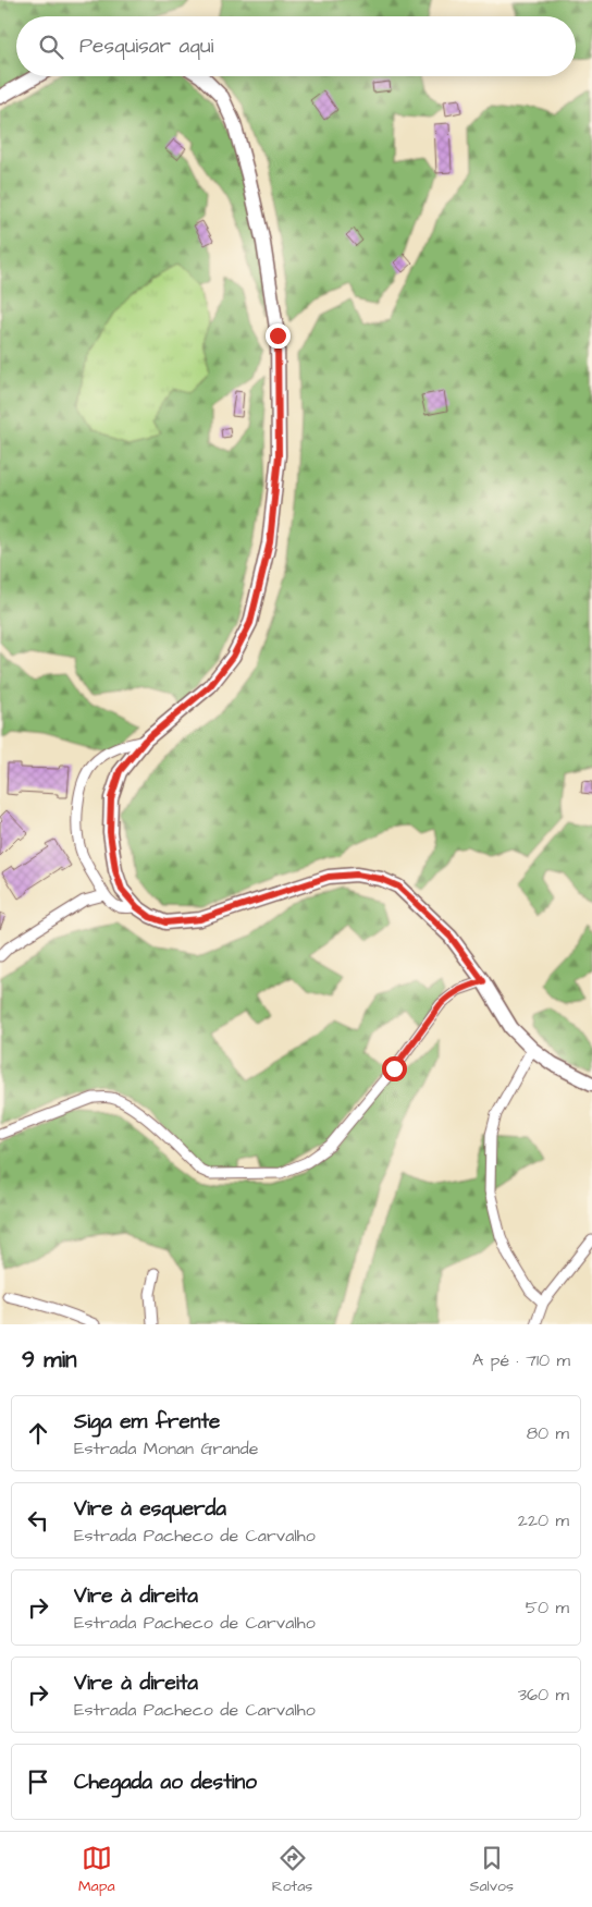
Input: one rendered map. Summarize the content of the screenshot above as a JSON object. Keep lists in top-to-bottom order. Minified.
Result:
{"page":{"search":"Pesquisar aqui","heading":["9 min","A pé · 710 m"],"list":[["Siga em frente","Estrada Monan Grande","80 m"],["Vire à esquerda","Estrada Pacheco de Carvalho","220 m"],["Vire à direita","Estrada Pacheco de Carvalho","50 m"],["Vire à direita","Estrada Pacheco de Carvalho","360 m"],"Chegada ao destino"],"nav":["Mapa","Rotas","Salvos"]}}
